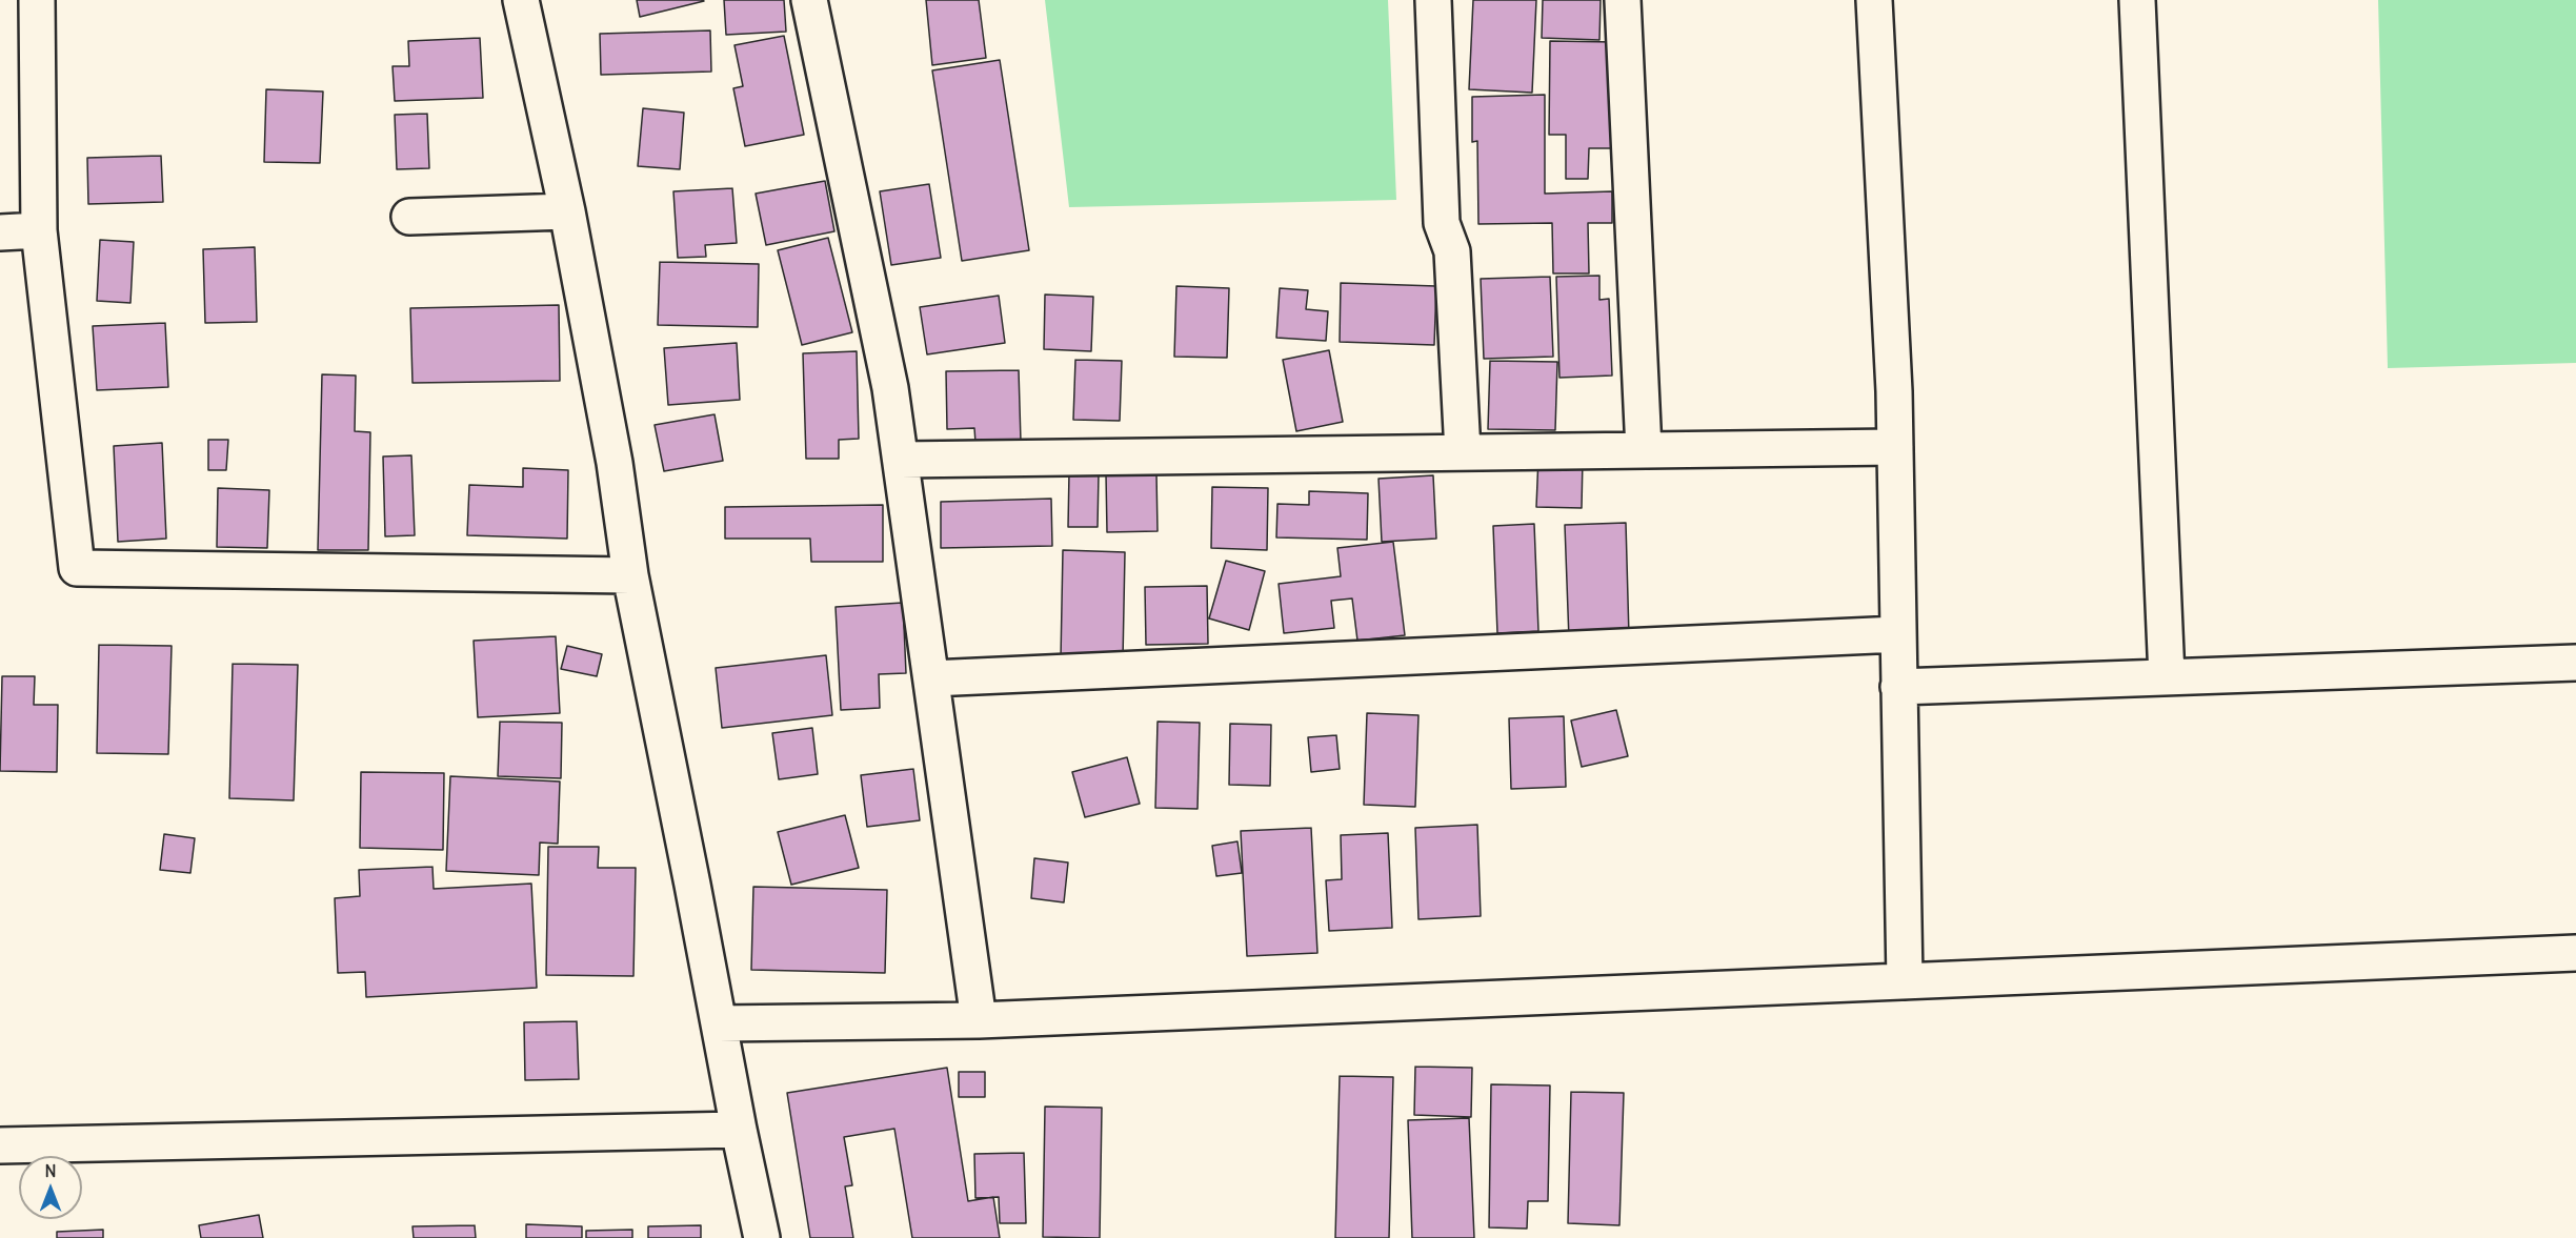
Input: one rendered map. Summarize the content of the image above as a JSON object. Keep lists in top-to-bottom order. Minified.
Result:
{"north":"top"}
